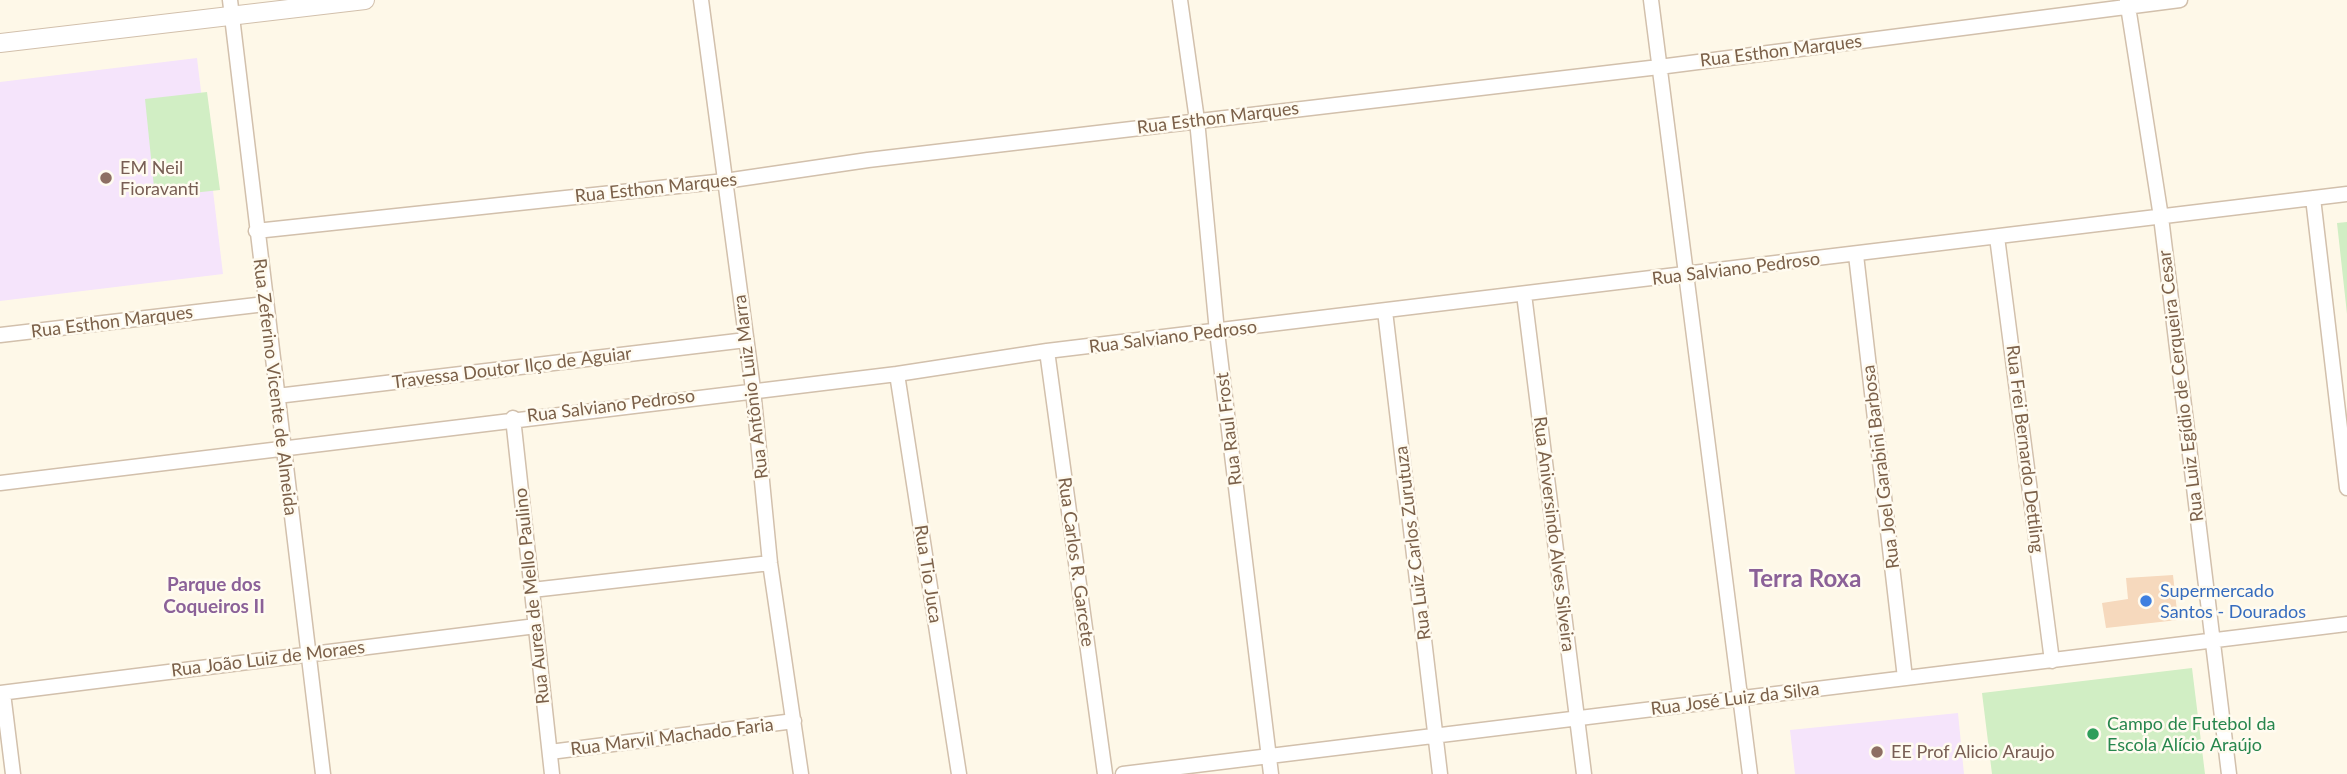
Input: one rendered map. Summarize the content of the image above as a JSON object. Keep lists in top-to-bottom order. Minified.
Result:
{"streets":{"street":["Rua Esthon Marques","Rua Salviano Pedroso","Travessa Doutor Ilço de Aguiar","Rua Luiz Egídio de Cerqueira Cesar","Rua Zeferino Vicente de Almeida","Rua Antônio Luiz Marra","Rua Raul Frost","Rua Frei Bernardo Dettling","Rua Joel Garabini Barbosa","Rua Aniversindo Alves Silveira","Rua Luiz Carlos Zurutuza","Rua Carlos R. Garcete","Rua Tio Juca","Rua Aurea de Mello Paulino","Rua João Luiz de Moraes","Rua José Luiz da Silva","Rua Marvil Machado Faria"]},"crossings":[["Rua Esthon Marques","Rua Luiz Egídio de Cerqueira Cesar"],["Rua Esthon Marques","Rua Zeferino Vicente de Almeida"],["Rua Esthon Marques","Rua Antônio Luiz Marra"],["Rua Esthon Marques","Rua Raul Frost"],["Rua Salviano Pedroso","Rua Luiz Egídio de Cerqueira Cesar"],["Rua Salviano Pedroso","Rua Zeferino Vicente de Almeida"],["Rua Salviano Pedroso","Rua Antônio Luiz Marra"],["Rua Salviano Pedroso","Rua Raul Frost"],["Rua Salviano Pedroso","Rua Frei Bernardo Dettling"],["Rua Salviano Pedroso","Rua Joel Garabini Barbosa"],["Rua Salviano Pedroso","Rua Aniversindo Alves Silveira"],["Rua Salviano Pedroso","Rua Luiz Carlos Zurutuza"],["Rua Salviano Pedroso","Rua Carlos R. Garcete"],["Rua Salviano Pedroso","Rua Tio Juca"],["Rua Salviano Pedroso","Rua Aurea de Mello Paulino"],["Travessa Doutor Ilço de Aguiar","Rua Zeferino Vicente de Almeida"],["Travessa Doutor Ilço de Aguiar","Rua Antônio Luiz Marra"],["Rua Luiz Egídio de Cerqueira Cesar","Rua José Luiz da Silva"],["Rua Zeferino Vicente de Almeida","Rua João Luiz de Moraes"],["Rua Antônio Luiz Marra","Rua Marvil Machado Faria"],["Rua Raul Frost","Rua José Luiz da Silva"],["Rua Frei Bernardo Dettling","Rua José Luiz da Silva"],["Rua Joel Garabini Barbosa","Rua José Luiz da Silva"],["Rua Aniversindo Alves Silveira","Rua José Luiz da Silva"],["Rua Luiz Carlos Zurutuza","Rua José Luiz da Silva"],["Rua Aurea de Mello Paulino","Rua João Luiz de Moraes"],["Rua Aurea de Mello Paulino","Rua Marvil Machado Faria"]],"districts":["Terra Roxa","Parque dos Coqueiros II"],"places":["EM Neil Fioravanti","Supermercado Santos - Dourados","Campo de Futebol da Escola Alício Araújo","EE Prof Alicio Araujo"]}
